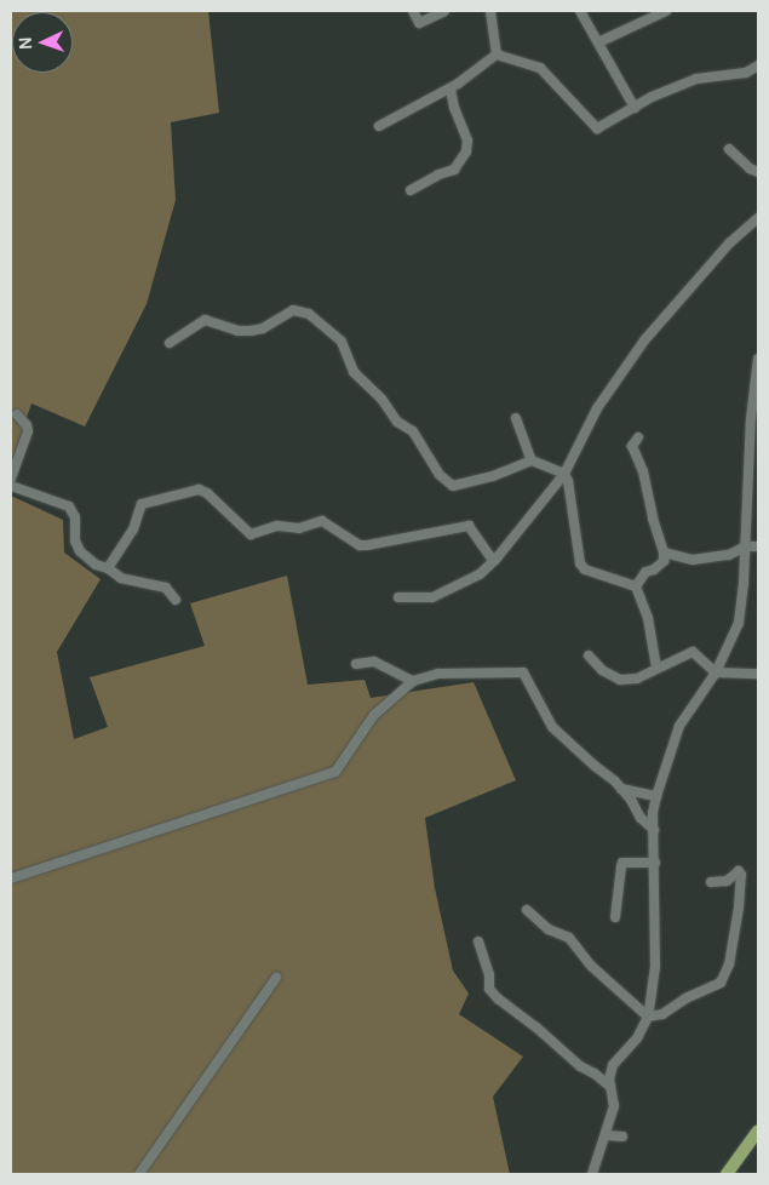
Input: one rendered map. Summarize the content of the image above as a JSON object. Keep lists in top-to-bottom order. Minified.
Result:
{"north":"left"}
